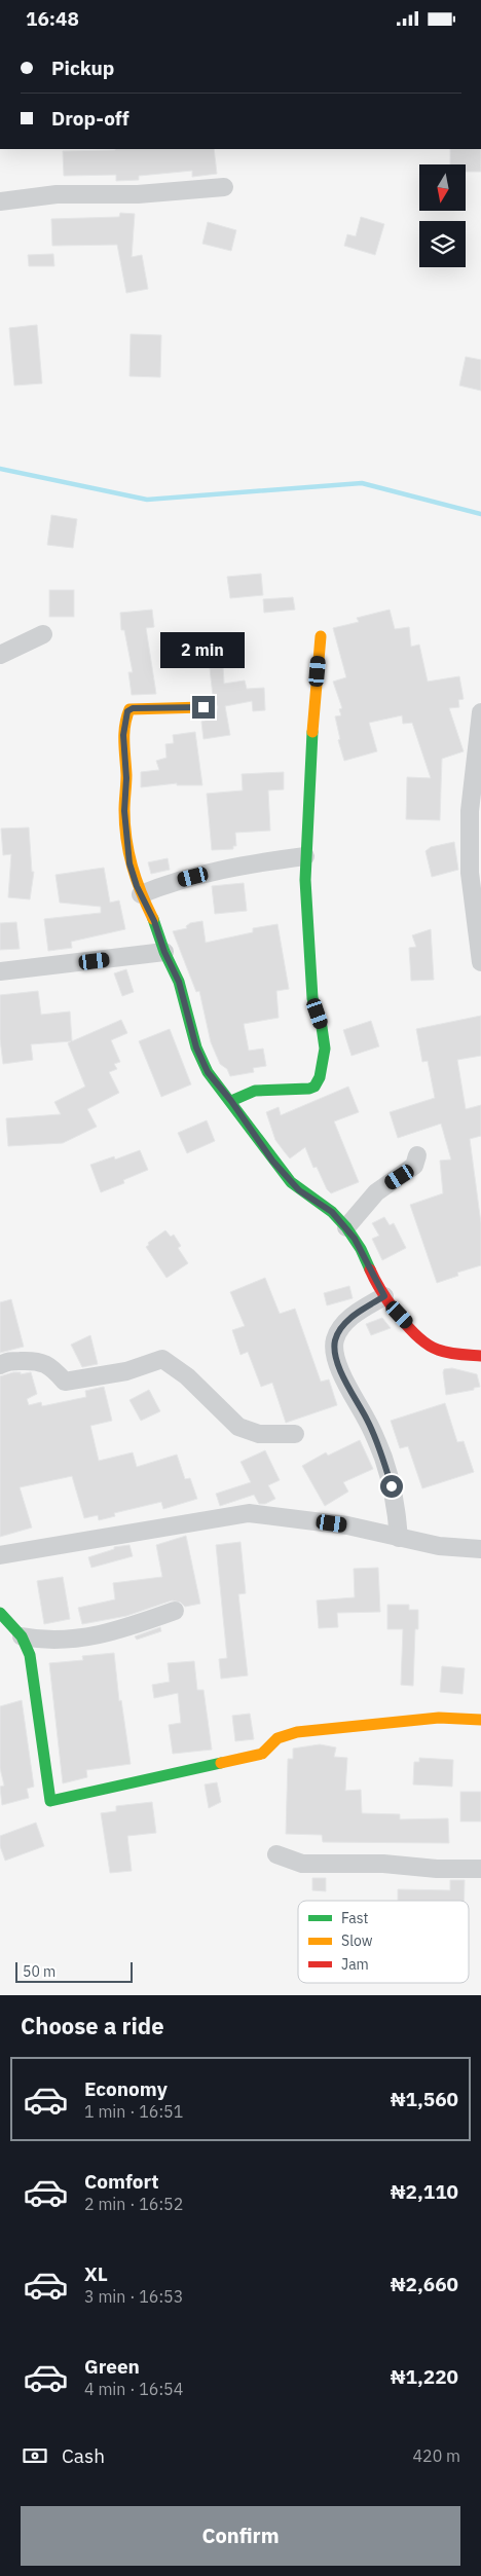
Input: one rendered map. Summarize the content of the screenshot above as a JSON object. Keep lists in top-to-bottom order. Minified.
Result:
{"legend":["Fast","Slow","Jam"],"scale_bar":"50 m","north":"bottom","page":{"status":"16:48","banner":["Pickup","Drop-off"],"bubble":"2 min","scale":"50 m","heading":"Choose a ride","list":[{"name":"Economy","note":"1 min · 16:51","value":"₦1,560"},{"name":"Comfort","note":"2 min · 16:52","value":"₦2,110"},{"name":"XL","note":"3 min · 16:53","value":"₦2,660"},{"name":"Green","note":"4 min · 16:54","value":"₦1,220"}],"pay":["Cash","420 m"],"buttons":"Confirm"}}
